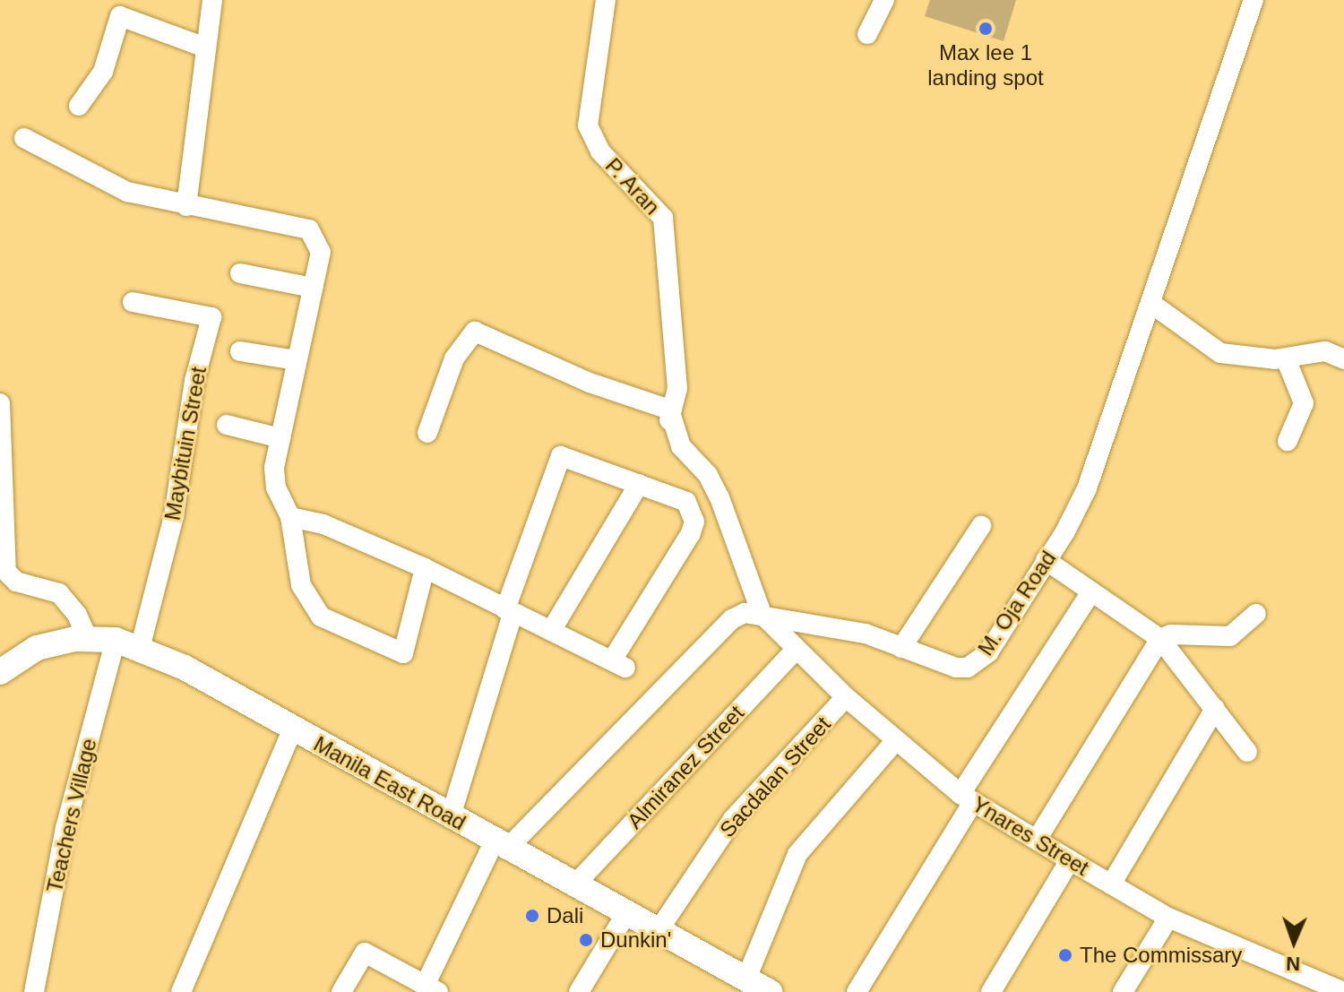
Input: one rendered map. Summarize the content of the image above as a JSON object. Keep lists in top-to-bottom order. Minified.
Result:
{"streets":{"main road":["Manila East Road"],"street":["P. Aran","Maybituin Street","M. Oja Road","Almiranez Street","Sacdalan Street","Teachers Village","Ynares Street"]},"crossings":[["Maybituin Street","Manila East Road"],["M. Oja Road","Manila East Road"],["M. Oja Road","Ynares Street"],["Almiranez Street","Manila East Road"],["Almiranez Street","Ynares Street"],["Sacdalan Street","Manila East Road"],["Sacdalan Street","Ynares Street"],["Manila East Road","Teachers Village"]],"places":["Max lee 1 landing spot","Dali","Dunkin'","The Commissary"],"north":"bottom"}
